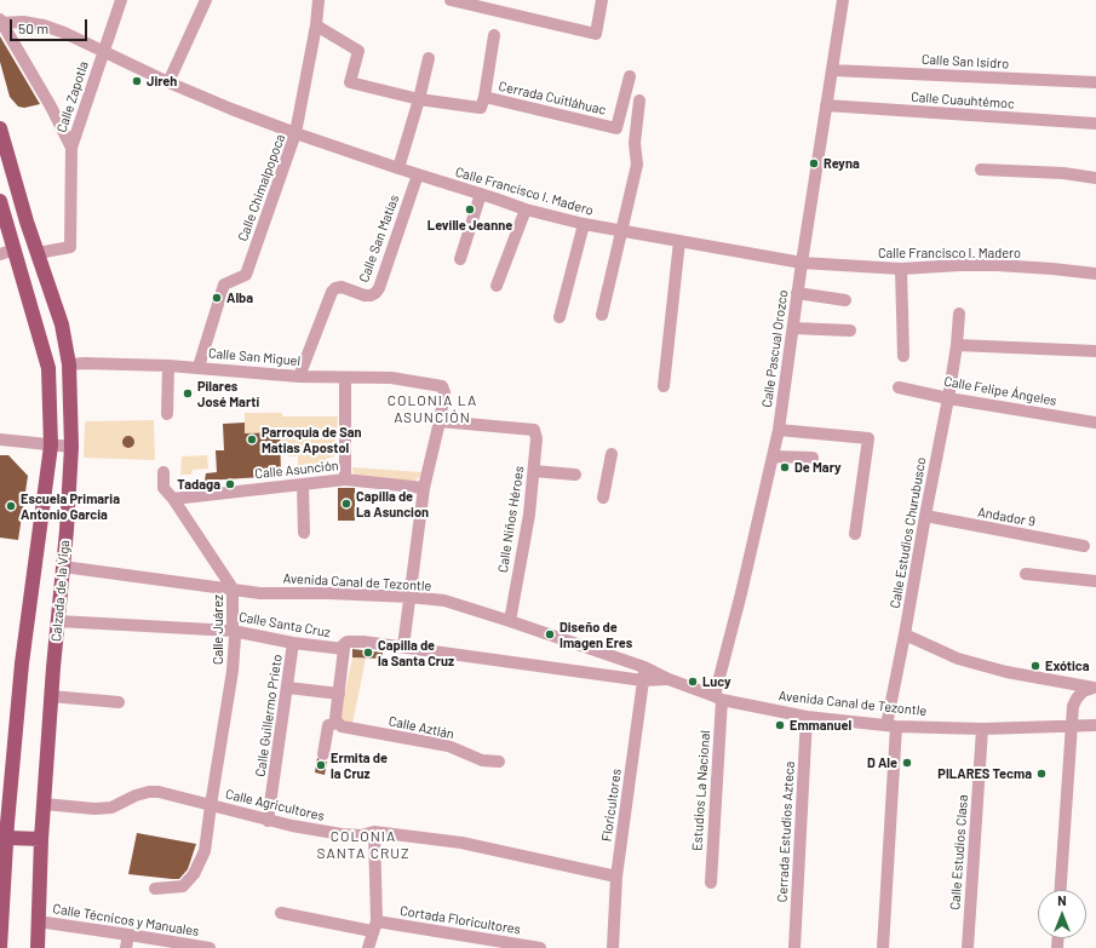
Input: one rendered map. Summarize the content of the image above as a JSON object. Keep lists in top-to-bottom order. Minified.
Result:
{"streets":{"main road":["Calzada de la Viga"],"street":["Calle San Isidro","Calle Zapotla","Cerrada Cuitláhuac","Calle Cuauhtémoc","Calle Chimalpopoca","Calle Francisco I. Madero","Calle San Matías","Calle Pascual Orozco","Calle San Miguel","Calle Felipe Ángeles","Calle Asunción","Andador 9","Calle Niños Héroes","Calle Estudios Churubusco","Avenida Canal de Tezontle","Calle Santa Cruz","Calle Juárez","Calle Guillermo Prieto","Calle Aztlán","Estudios La Nacional","Calle Agricultores","Floricultores","Cerrada Estudios Azteca","Calle Estudios Clasa","Calle Técnicos y Manuales","Cortada Floricultores"]},"crossings":[["Calle San Isidro","Calle Pascual Orozco"],["Calle Zapotla","Calle Francisco I. Madero"],["Calle Cuauhtémoc","Calle Pascual Orozco"],["Calle Chimalpopoca","Calle Francisco I. Madero"],["Calle Chimalpopoca","Calle San Miguel"],["Calle Francisco I. Madero","Calle San Matías"],["Calle Francisco I. Madero","Calle Pascual Orozco"],["Calle San Matías","Calle San Miguel"],["Calle Pascual Orozco","Avenida Canal de Tezontle"],["Calle Pascual Orozco","Estudios La Nacional"],["Calle San Miguel","Calle Niños Héroes"],["Calle San Miguel","Calzada de la Viga"],["Calle Felipe Ángeles","Calle Estudios Churubusco"],["Calle Asunción","Calle Juárez"],["Andador 9","Calle Estudios Churubusco"],["Calle Niños Héroes","Avenida Canal de Tezontle"],["Calle Estudios Churubusco","Avenida Canal de Tezontle"],["Avenida Canal de Tezontle","Calzada de la Viga"],["Avenida Canal de Tezontle","Calle Santa Cruz"],["Avenida Canal de Tezontle","Calle Juárez"],["Avenida Canal de Tezontle","Estudios La Nacional"],["Avenida Canal de Tezontle","Floricultores"],["Avenida Canal de Tezontle","Cerrada Estudios Azteca"],["Avenida Canal de Tezontle","Calle Estudios Clasa"],["Calzada de la Viga","Calle Santa Cruz"],["Calzada de la Viga","Calle Agricultores"],["Calzada de la Viga","Calle Técnicos y Manuales"],["Calle Santa Cruz","Calle Juárez"],["Calle Santa Cruz","Calle Guillermo Prieto"],["Calle Santa Cruz","Floricultores"],["Calle Juárez","Calle Agricultores"],["Calle Guillermo Prieto","Calle Agricultores"],["Calle Agricultores","Floricultores"]],"districts":["COLONIA LA ASUNCIÓN","COLONIA SANTA CRUZ"],"places":["Jireh","Reyna","Leville Jeanne","Alba","Pilares José Martí","Parroquia de San Matias Apostol","De Mary","Tadaga","Capilla de La Asuncion","Escuela Primaria Antonio Garcia","Diseño de Imagen Eres","Capilla de la Santa Cruz","Exótica","Lucy","Emmanuel","D Ale","Ermita de la Cruz","PILARES Tecma"],"scale_bar":"50 m","north":"top"}
